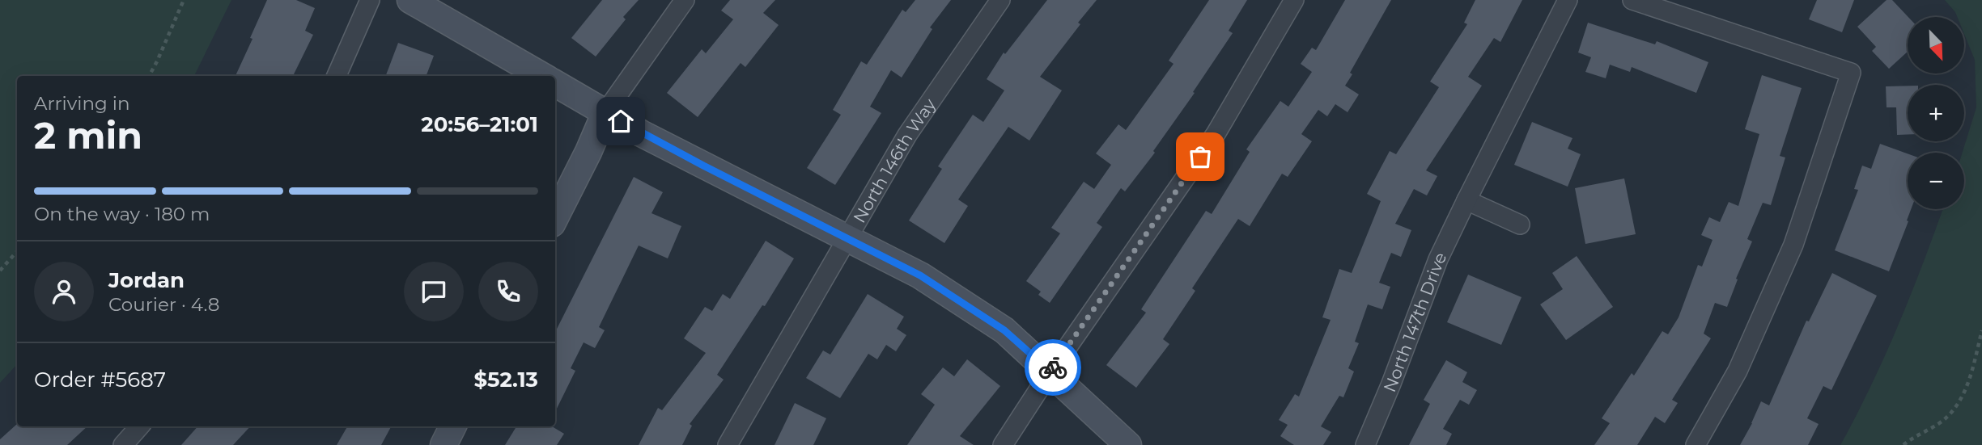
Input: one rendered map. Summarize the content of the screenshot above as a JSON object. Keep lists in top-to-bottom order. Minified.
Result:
{"streets":{"street":["North 146th Way","North 147th Drive"]},"north":"bottom right","page":{"map_buttons":["+","−"],"heading":["2 min","Arriving in","20:56–21:01"],"panel":["Jordan","Courier · 4.8","Order #5687","$52.13"],"bar":"On the way · 180 m"}}
